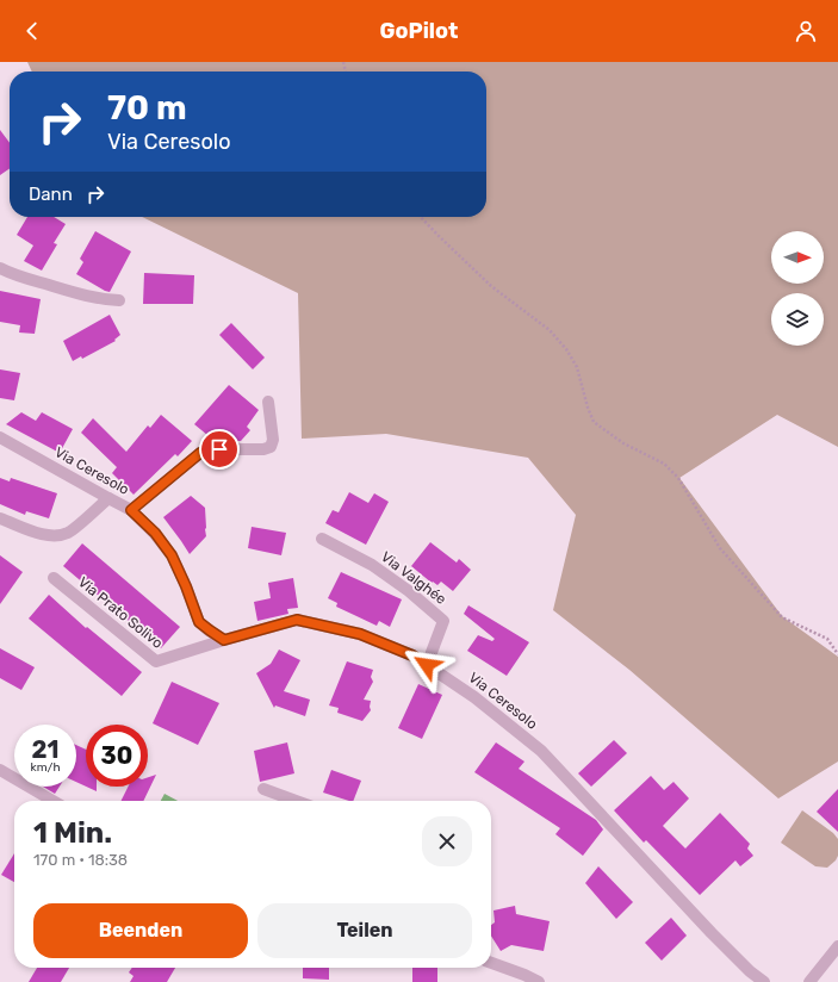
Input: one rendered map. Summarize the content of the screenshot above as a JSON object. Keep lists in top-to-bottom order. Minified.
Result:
{"streets":{"street":["Via Ceresolo","Via Valghée","Via Prato Solivo"]},"crossings":[["Via Ceresolo","Via Valghée"],["Via Ceresolo","Via Prato Solivo"]],"north":"right","page":{"header":"GoPilot","turn":["70 m","Via Ceresolo"],"then":"Dann","speed":"21 km/h","limit":"30","heading":["1 Min.","170 m · 18:38"],"buttons":["Beenden","Teilen"]}}
